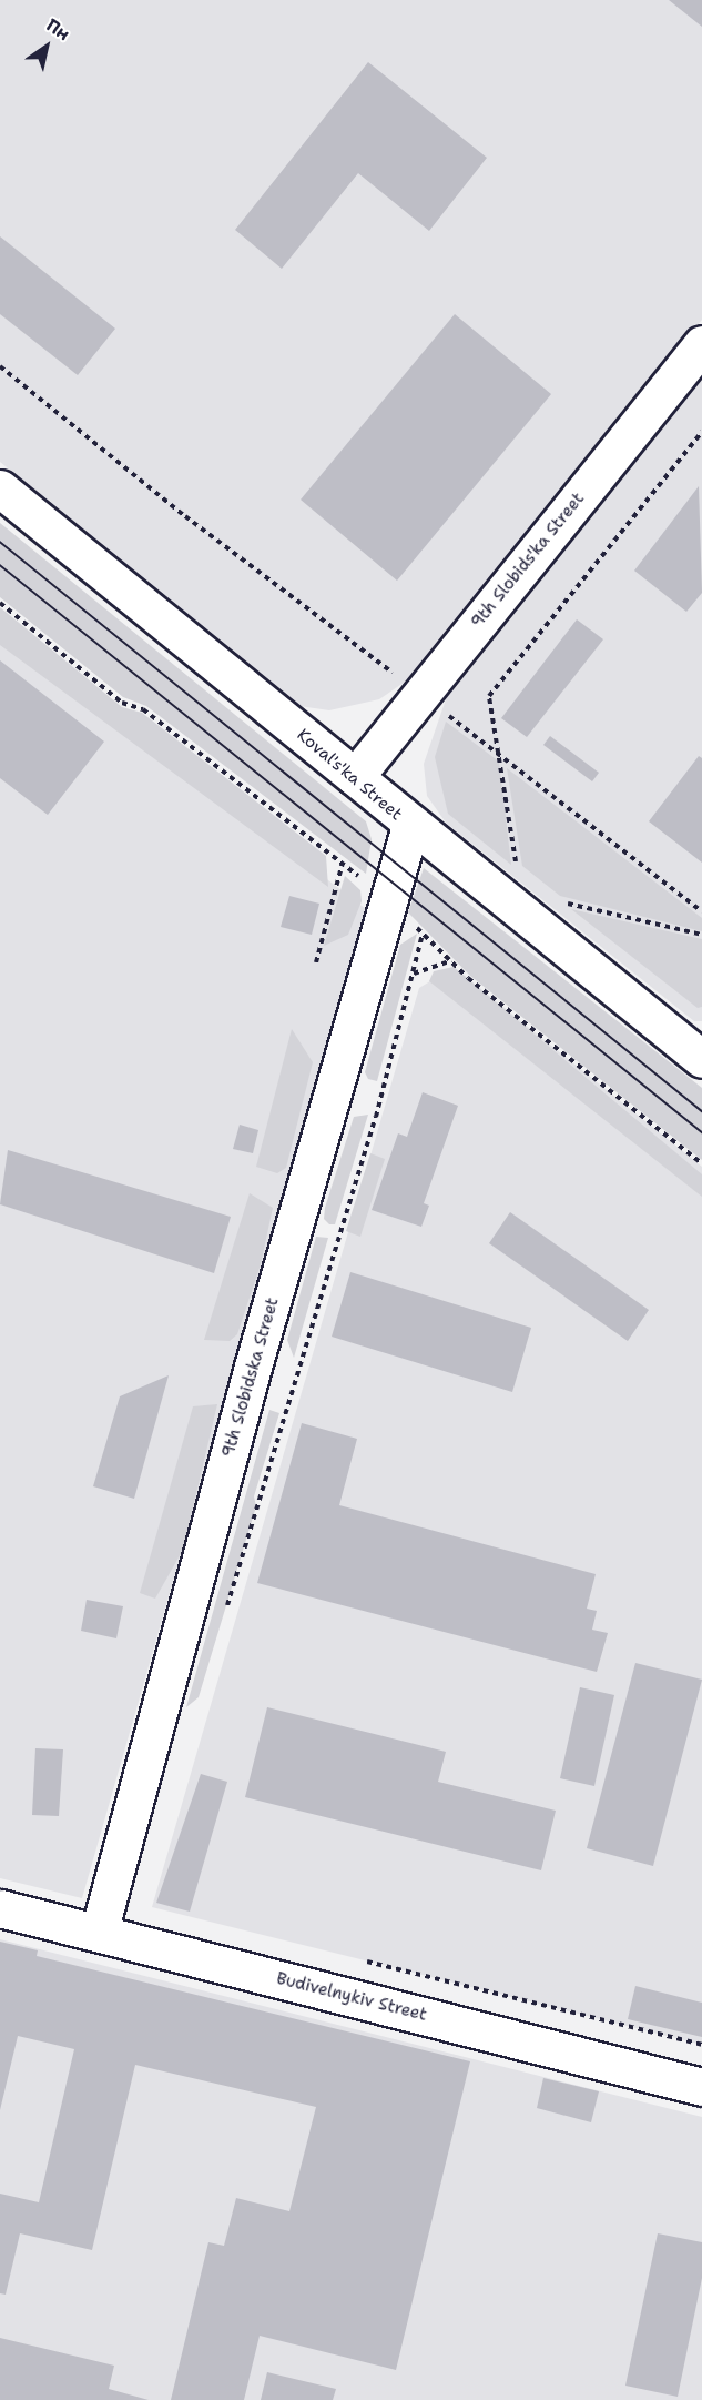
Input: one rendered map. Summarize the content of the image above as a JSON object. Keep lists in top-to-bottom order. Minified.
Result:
{"streets":{"street":["9th Slobids'ka Street","Koval's'ka Street","9th Slobidska Street","Budivelnykiv Street"]},"crossings":[["9th Slobids'ka Street","Koval's'ka Street"],["Koval's'ka Street","9th Slobidska Street"],["9th Slobidska Street","Budivelnykiv Street"]],"north":"top right"}
